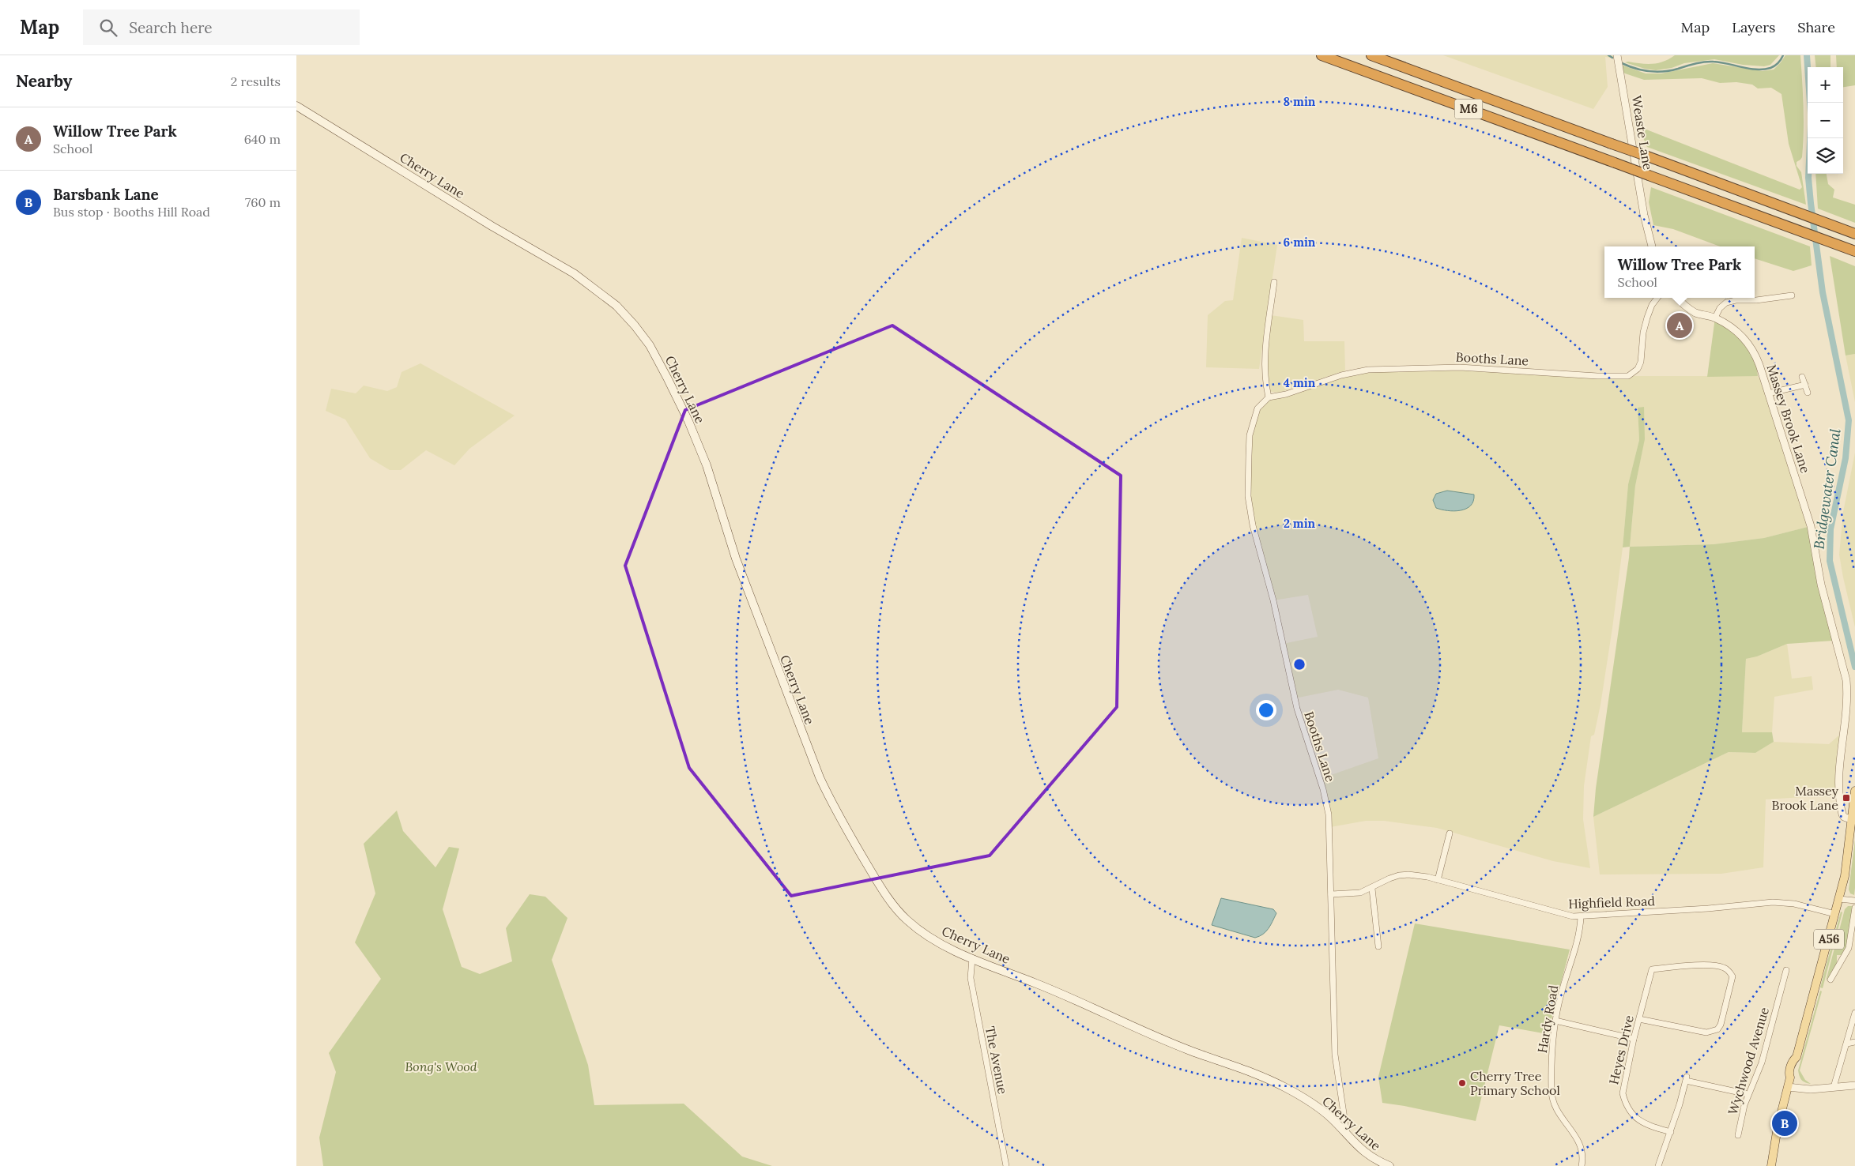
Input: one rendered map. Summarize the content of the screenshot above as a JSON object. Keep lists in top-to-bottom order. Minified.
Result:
{"streets":{"highway":["M6"],"main road":["Cherry Lane","A56"],"street":["Weaste Lane","Booths Lane","Massey Brook Lane","Highfield Road","Hardy Road","Heyes Drive","The Avenue","Wychwood Avenue"]},"crossings":[["Cherry Lane","Booths Lane"],["Cherry Lane","The Avenue"],["Booths Lane","Highfield Road"],["Massey Brook Lane","A56"],["Highfield Road","A56"],["Highfield Road","Hardy Road"]],"water":["Bridgewater Canal"],"parks":["Bong's Wood"],"places":{"transit":["Massey Brook Lane"],"other":["Cherry Tree Primary School"]},"page":{"header":"Map","search":"Search here","nav":["Map","Layers","Share"],"heading":["Nearby","2 results"],"map_buttons":["+","−"],"list":[{"mark":"A","name":"Willow Tree Park","note":"School","value":"640 m"},{"mark":"B","name":"Barsbank Lane","note":"Bus stop · Booths Hill Road","value":"760 m"}],"popup":["Willow Tree Park","School"],"pins":["A","B"]},"rings":["8 min","6 min","4 min","2 min"]}
